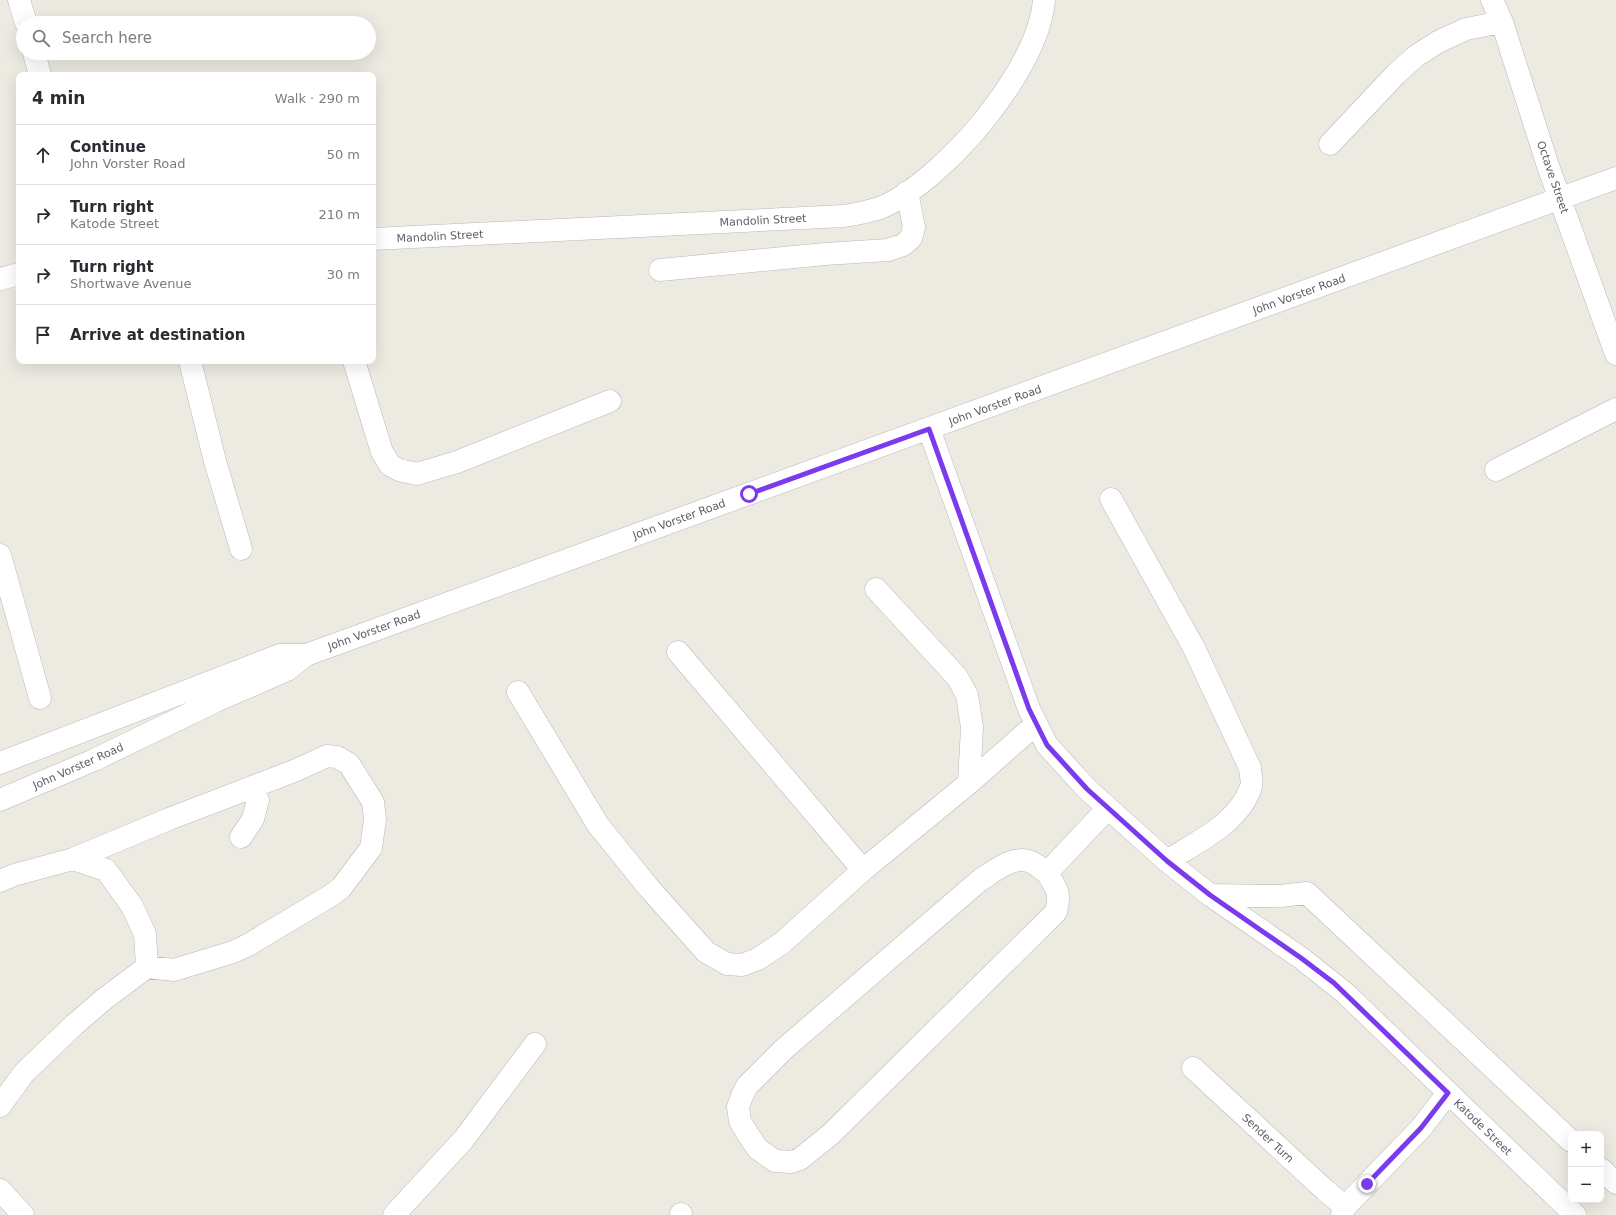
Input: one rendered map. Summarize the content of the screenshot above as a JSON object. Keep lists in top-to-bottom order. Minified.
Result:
{"streets":{"street":["Octave Street","Mandolin Street","John Vorster Road","Katode Street","Sender Turn"]},"crossings":[["Octave Street","John Vorster Road"],["John Vorster Road","Katode Street"]],"page":{"search":"Search here","heading":["4 min","Walk · 290 m"],"list":[["Continue","John Vorster Road","50 m"],["Turn right","Katode Street","210 m"],["Turn right","Shortwave Avenue","30 m"],"Arrive at destination"],"map_buttons":["+","−"]}}
